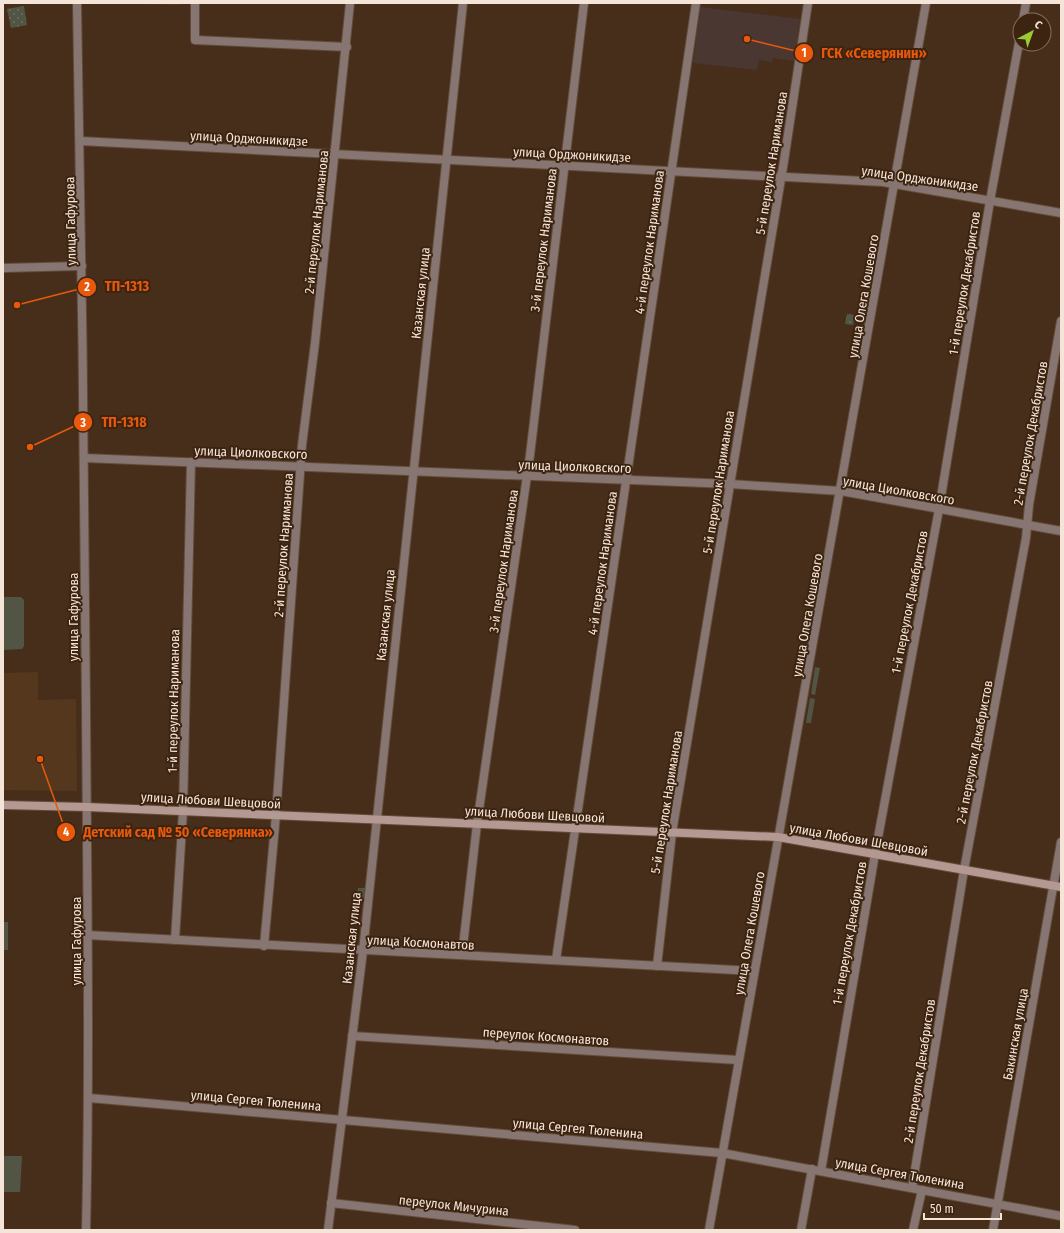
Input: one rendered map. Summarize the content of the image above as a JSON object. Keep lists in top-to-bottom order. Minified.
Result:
{"streets":{"street":["улица Орджоникидзе","5-й переулок Нариманова","улица Гафурова","2-й переулок Нариманова","3-й переулок Нариманова","4-й переулок Нариманова","1-й переулок Декабристов","Казанская улица","улица Олега Кошевого","2-й переулок Декабристов","улица Циолковского","1-й переулок Нариманова","улица Любови Шевцовой","улица Космонавтов","Бакинская улица","переулок Космонавтов","улица Сергея Тюленина","переулок Мичурина"]},"crossings":[["улица Орджоникидзе","5-й переулок Нариманова"],["улица Орджоникидзе","улица Гафурова"],["улица Орджоникидзе","2-й переулок Нариманова"],["улица Орджоникидзе","3-й переулок Нариманова"],["улица Орджоникидзе","4-й переулок Нариманова"],["улица Орджоникидзе","1-й переулок Декабристов"],["улица Орджоникидзе","Казанская улица"],["улица Орджоникидзе","улица Олега Кошевого"],["5-й переулок Нариманова","улица Циолковского"],["5-й переулок Нариманова","улица Любови Шевцовой"],["5-й переулок Нариманова","улица Космонавтов"],["улица Гафурова","улица Циолковского"],["улица Гафурова","улица Любови Шевцовой"],["улица Гафурова","улица Космонавтов"],["улица Гафурова","улица Сергея Тюленина"],["2-й переулок Нариманова","улица Циолковского"],["2-й переулок Нариманова","улица Любови Шевцовой"],["2-й переулок Нариманова","улица Космонавтов"],["3-й переулок Нариманова","улица Циолковского"],["3-й переулок Нариманова","улица Любови Шевцовой"],["3-й переулок Нариманова","улица Космонавтов"],["4-й переулок Нариманова","улица Циолковского"],["4-й переулок Нариманова","улица Любови Шевцовой"],["4-й переулок Нариманова","улица Космонавтов"],["1-й переулок Декабристов","улица Циолковского"],["1-й переулок Декабристов","улица Любови Шевцовой"],["1-й переулок Декабристов","улица Сергея Тюленина"],["Казанская улица","улица Циолковского"],["Казанская улица","улица Любови Шевцовой"],["Казанская улица","улица Космонавтов"],["Казанская улица","переулок Космонавтов"],["Казанская улица","улица Сергея Тюленина"],["Казанская улица","переулок Мичурина"],["улица Олега Кошевого","улица Циолковского"],["улица Олега Кошевого","улица Любови Шевцовой"],["улица Олега Кошевого","улица Космонавтов"],["улица Олега Кошевого","переулок Космонавтов"],["улица Олега Кошевого","улица Сергея Тюленина"],["2-й переулок Декабристов","улица Циолковского"],["2-й переулок Декабристов","улица Любови Шевцовой"],["2-й переулок Декабристов","улица Сергея Тюленина"],["улица Циолковского","1-й переулок Нариманова"],["1-й переулок Нариманова","улица Любови Шевцовой"],["1-й переулок Нариманова","улица Космонавтов"],["улица Любови Шевцовой","Бакинская улица"],["Бакинская улица","улица Сергея Тюленина"]],"places":["ГСК «Северянин»","ТП-1313","ТП-1318","Детский сад № 50 «Северянка»"],"scale_bar":"50 m","north":"top right"}
